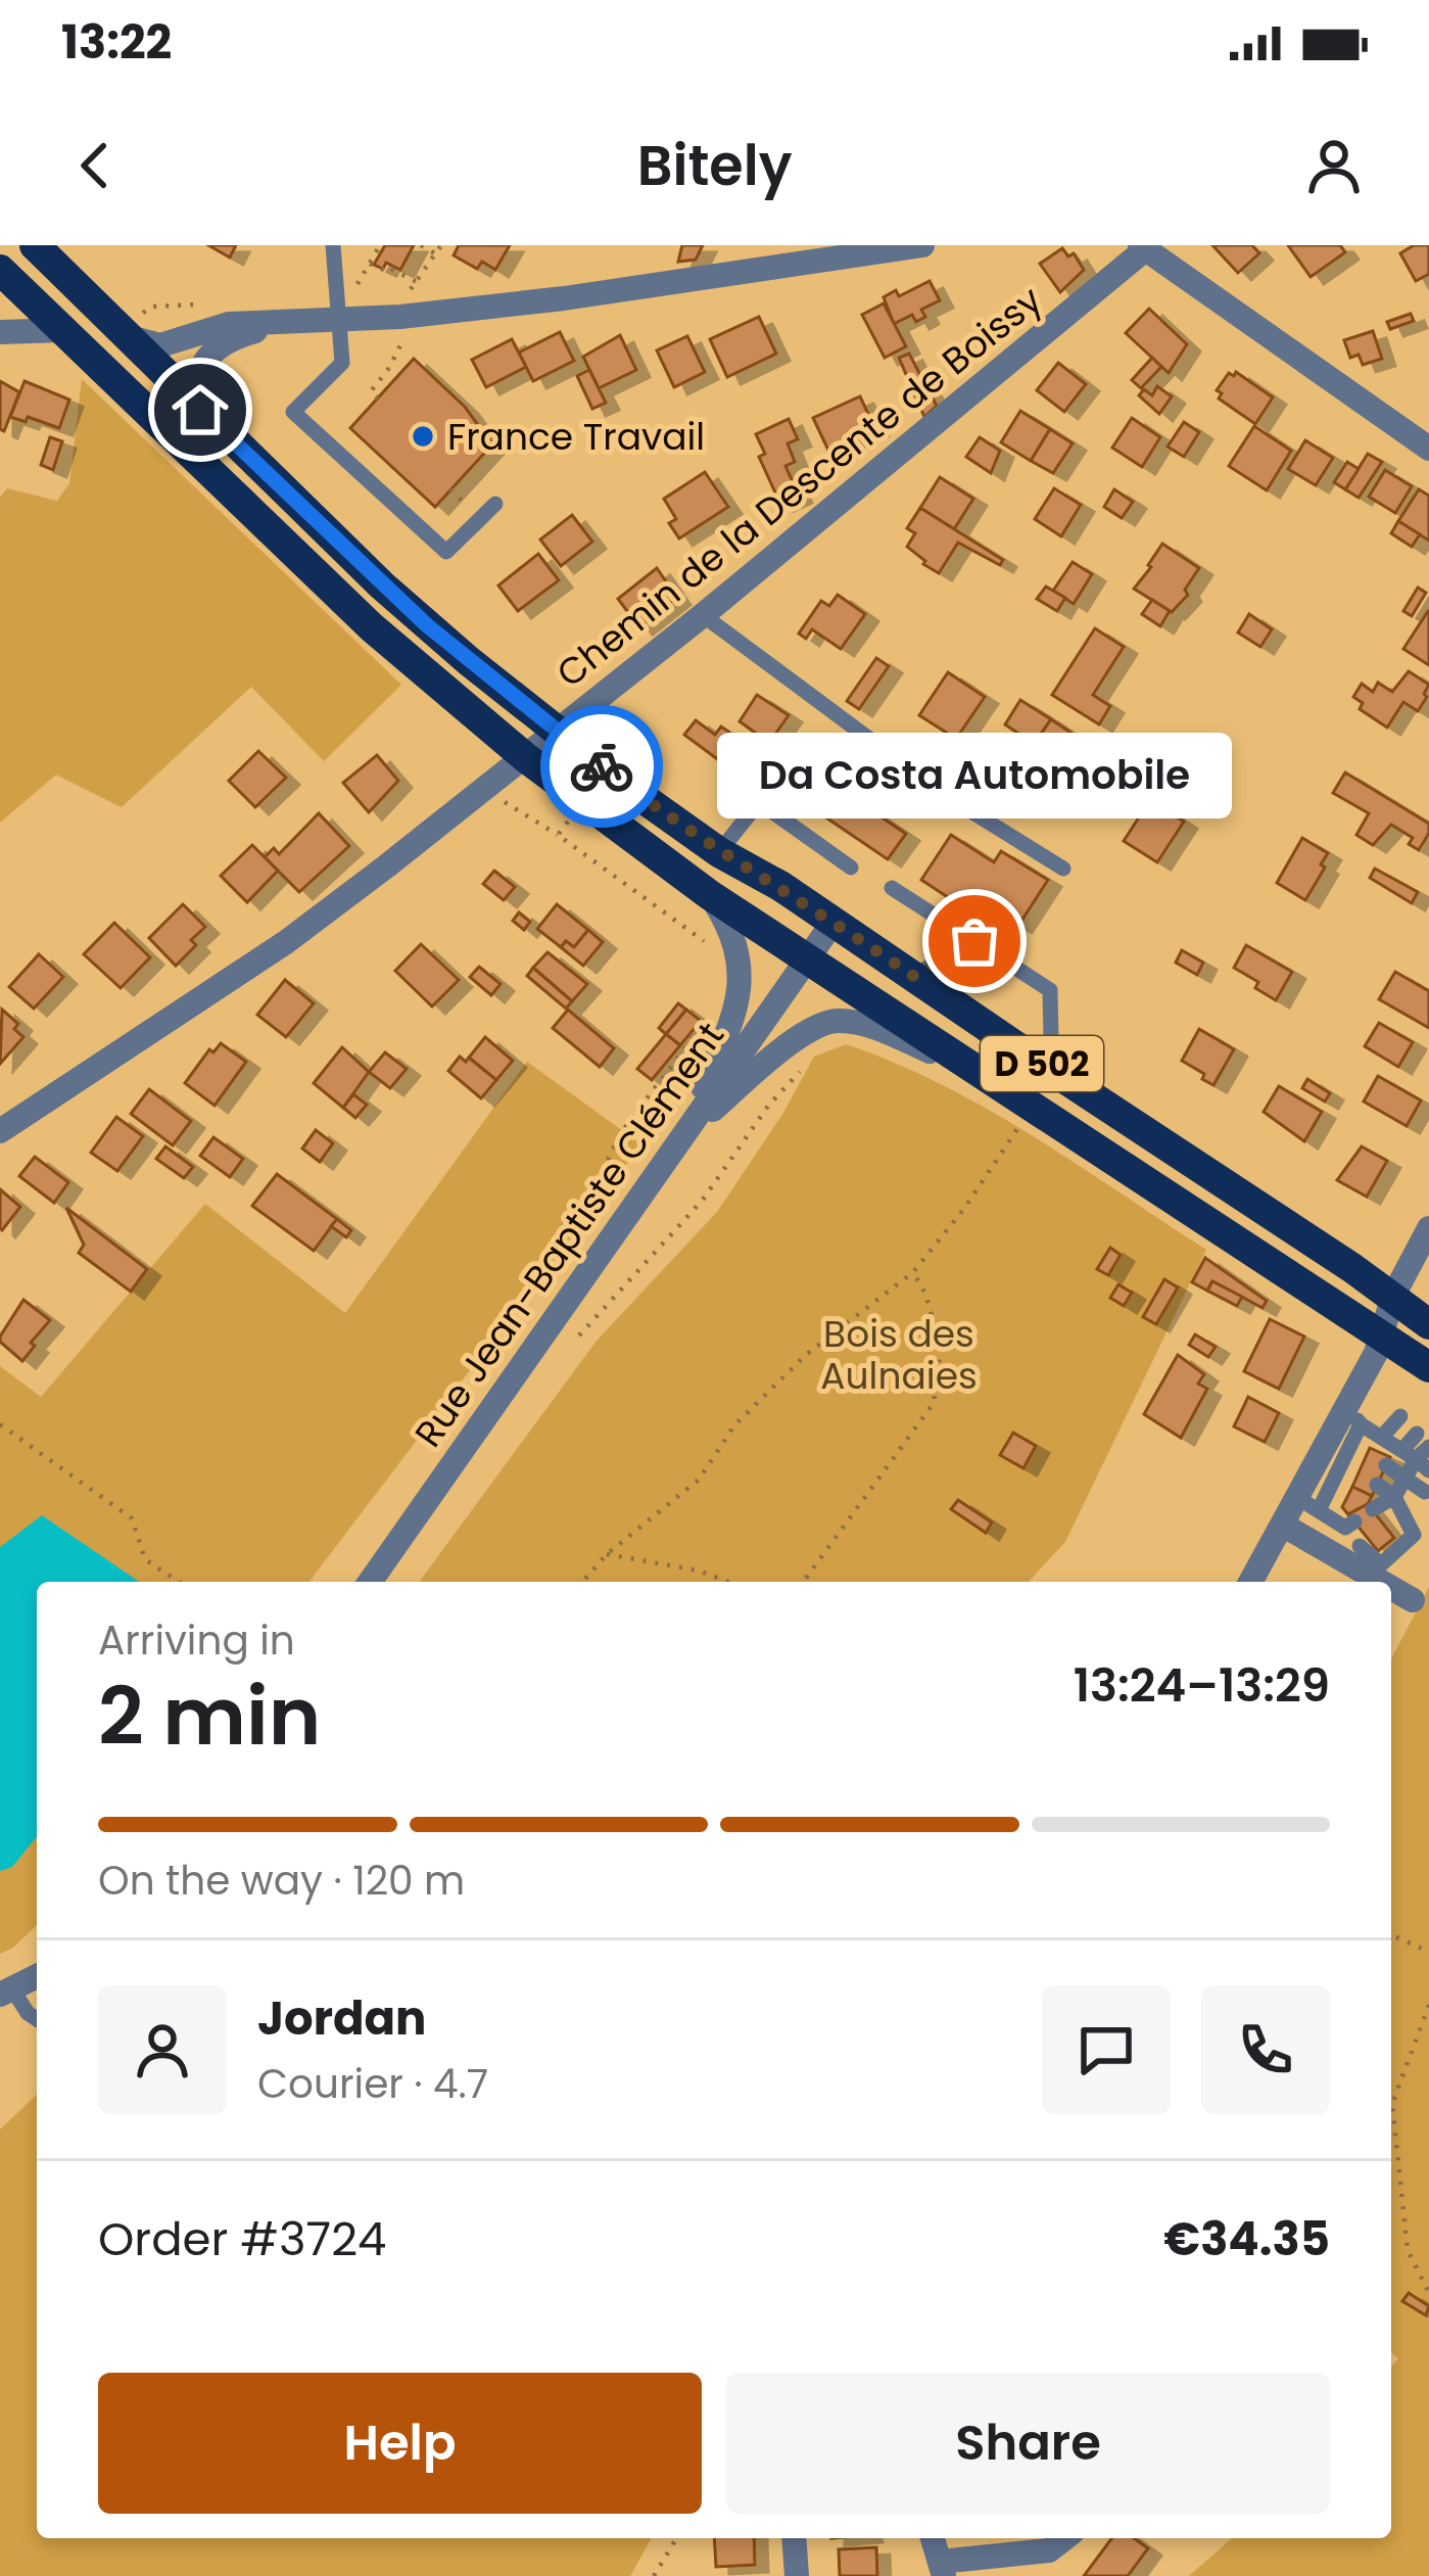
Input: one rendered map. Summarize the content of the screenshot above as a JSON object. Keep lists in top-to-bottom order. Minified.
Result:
{"streets":{"main road":["D 502"],"street":["Chemin de la Descente de Boissy","Rue Jean-Baptiste Clément"]},"crossings":[["Chemin de la Descente de Boissy","D 502"],["D 502","Rue Jean-Baptiste Clément"]],"parks":["Bois des Aulnaies"],"places":["France Travail","Da Costa Automobile"],"page":{"status":"13:22","header":"Bitely","bubble":"Da Costa Automobile","heading":["2 min","Arriving in","13:24–13:29"],"panel":["Jordan","Courier · 4.7","Order #3724","€34.35"],"bar":"On the way · 120 m","buttons":["Help","Share"]}}
